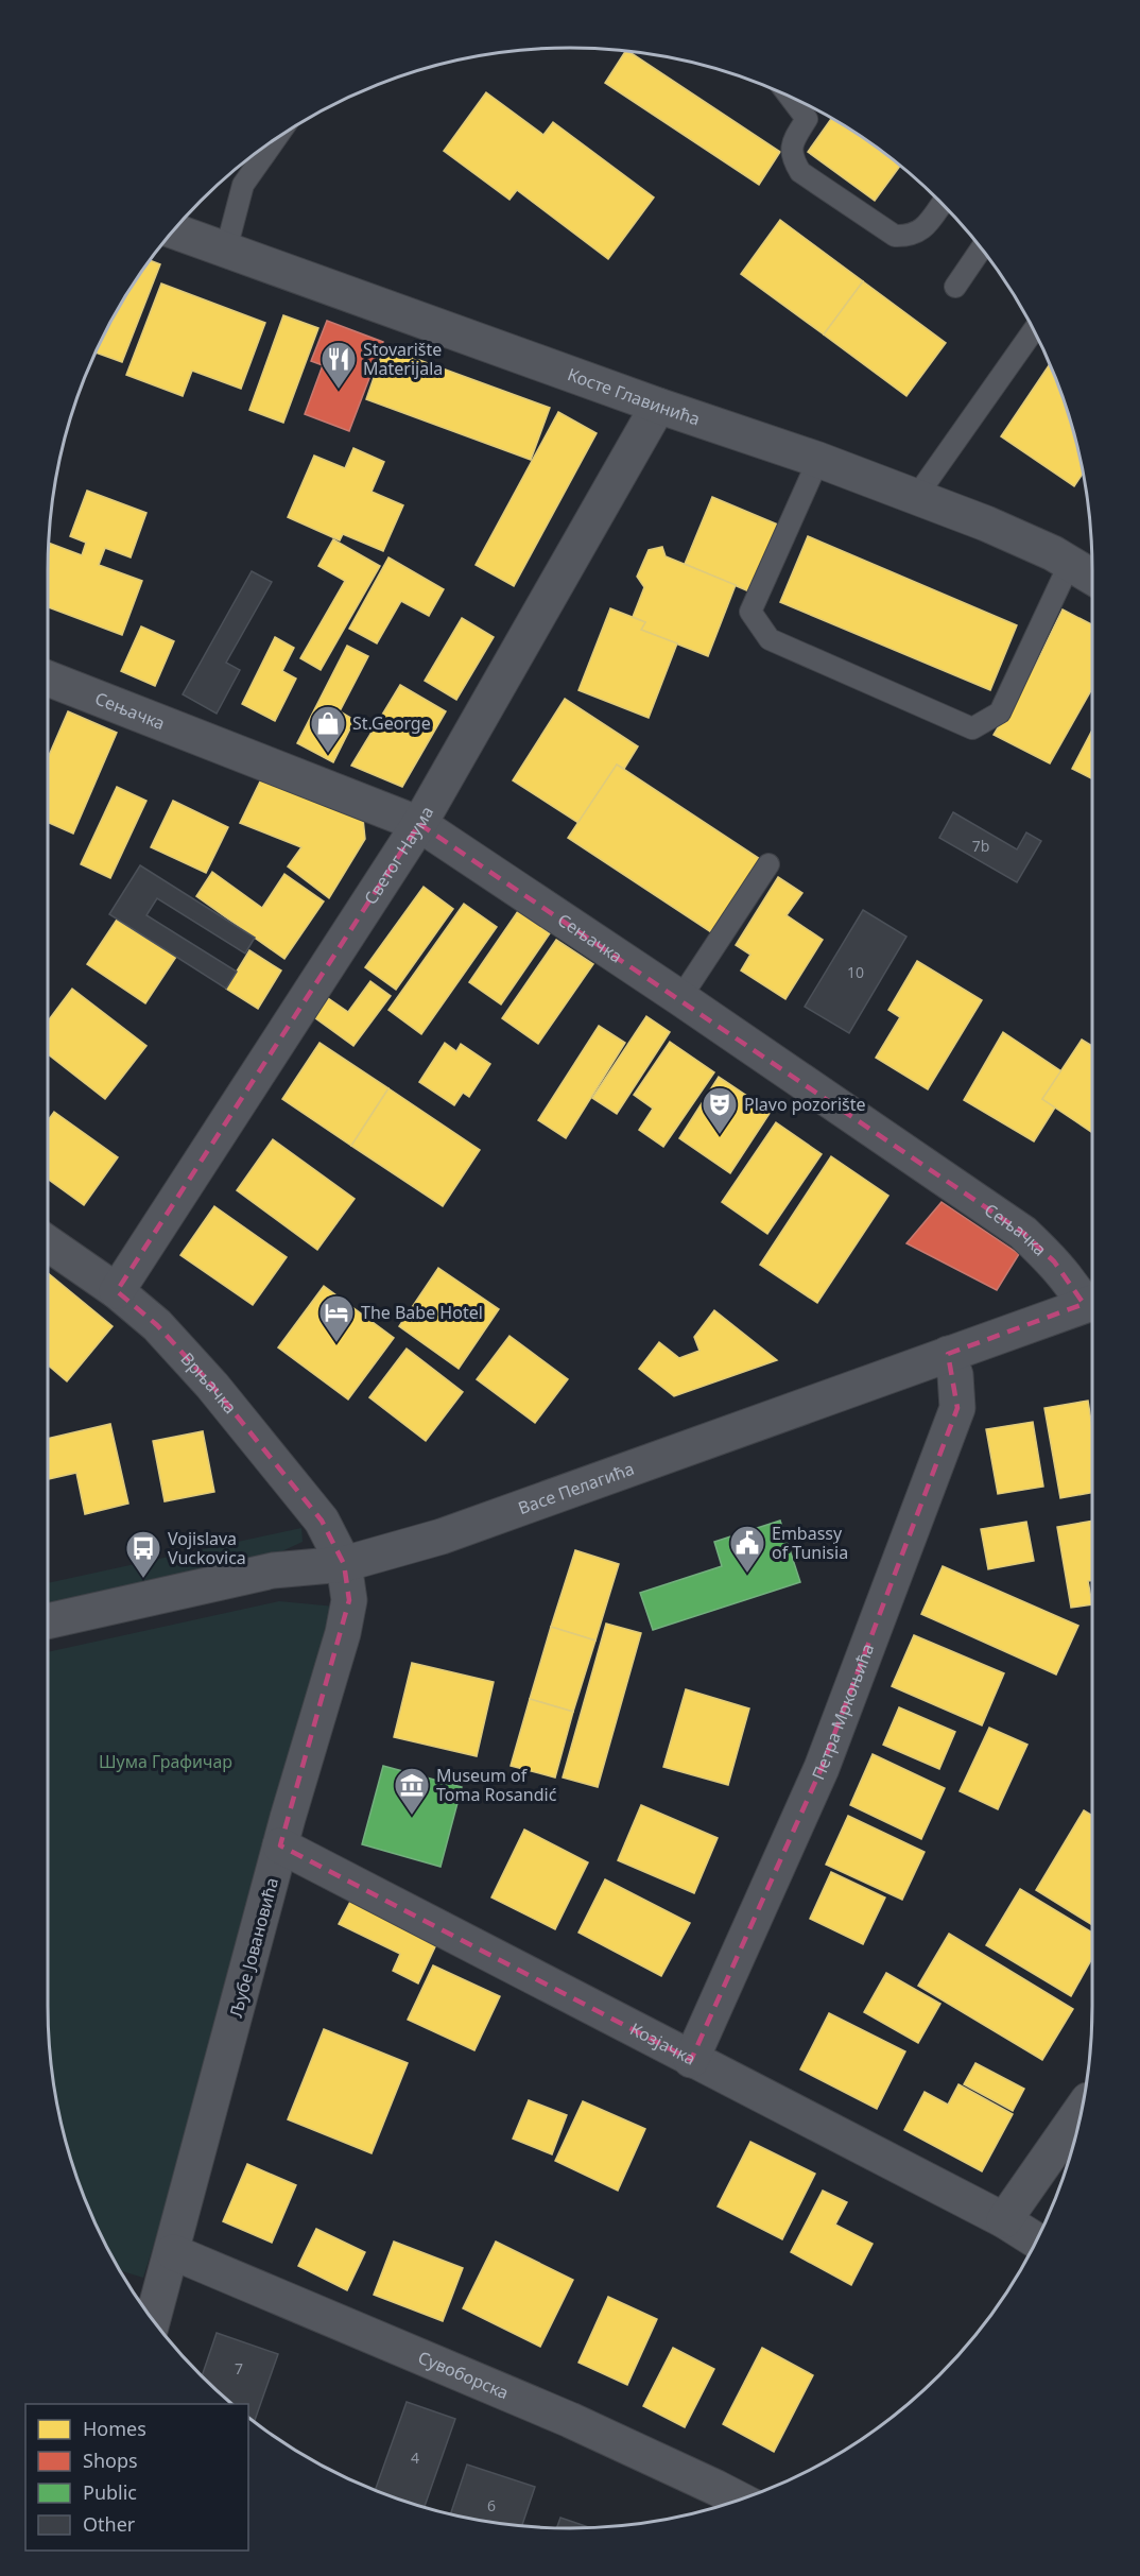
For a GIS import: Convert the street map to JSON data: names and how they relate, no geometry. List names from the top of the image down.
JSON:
{
  "streets": {
    "street": [
      "Косте Главинића",
      "Сењачка",
      "Светог Наума",
      "Врњачка",
      "Васе Пелагића",
      "Петра Мркоњића",
      "Љубе Јовановића",
      "Козјачка",
      "Сувоборска"
    ]
  },
  "crossings": [
    ["Косте Главинића", "Светог Наума"],
    ["Сењачка", "Светог Наума"],
    ["Сењачка", "Васе Пелагића"],
    ["Светог Наума", "Врњачка"],
    ["Врњачка", "Васе Пелагића"],
    ["Врњачка", "Љубе Јовановића"],
    ["Васе Пелагића", "Петра Мркоњића"],
    ["Васе Пелагића", "Љубе Јовановића"],
    ["Петра Мркоњића", "Козјачка"],
    ["Љубе Јовановића", "Козјачка"],
    ["Љубе Јовановића", "Сувоборска"]
  ],
  "parks": ["Шума Графичар"],
  "places": {
    "restaurant": ["Stovarište Materijala"],
    "shop": ["St.George"],
    "theatre": ["Plavo pozorište"],
    "hotel": ["The Babe Hotel"],
    "public building": ["Embassy of Tunisia"],
    "bus stop": ["Vojislava Vuckovica"],
    "museum": ["Museum of Toma Rosandić"]
  },
  "house_numbers": [
    "7b",
    "10",
    "7",
    "4",
    "6"
  ],
  "legend": [
    "Homes",
    "Shops",
    "Public",
    "Other"
  ]
}
